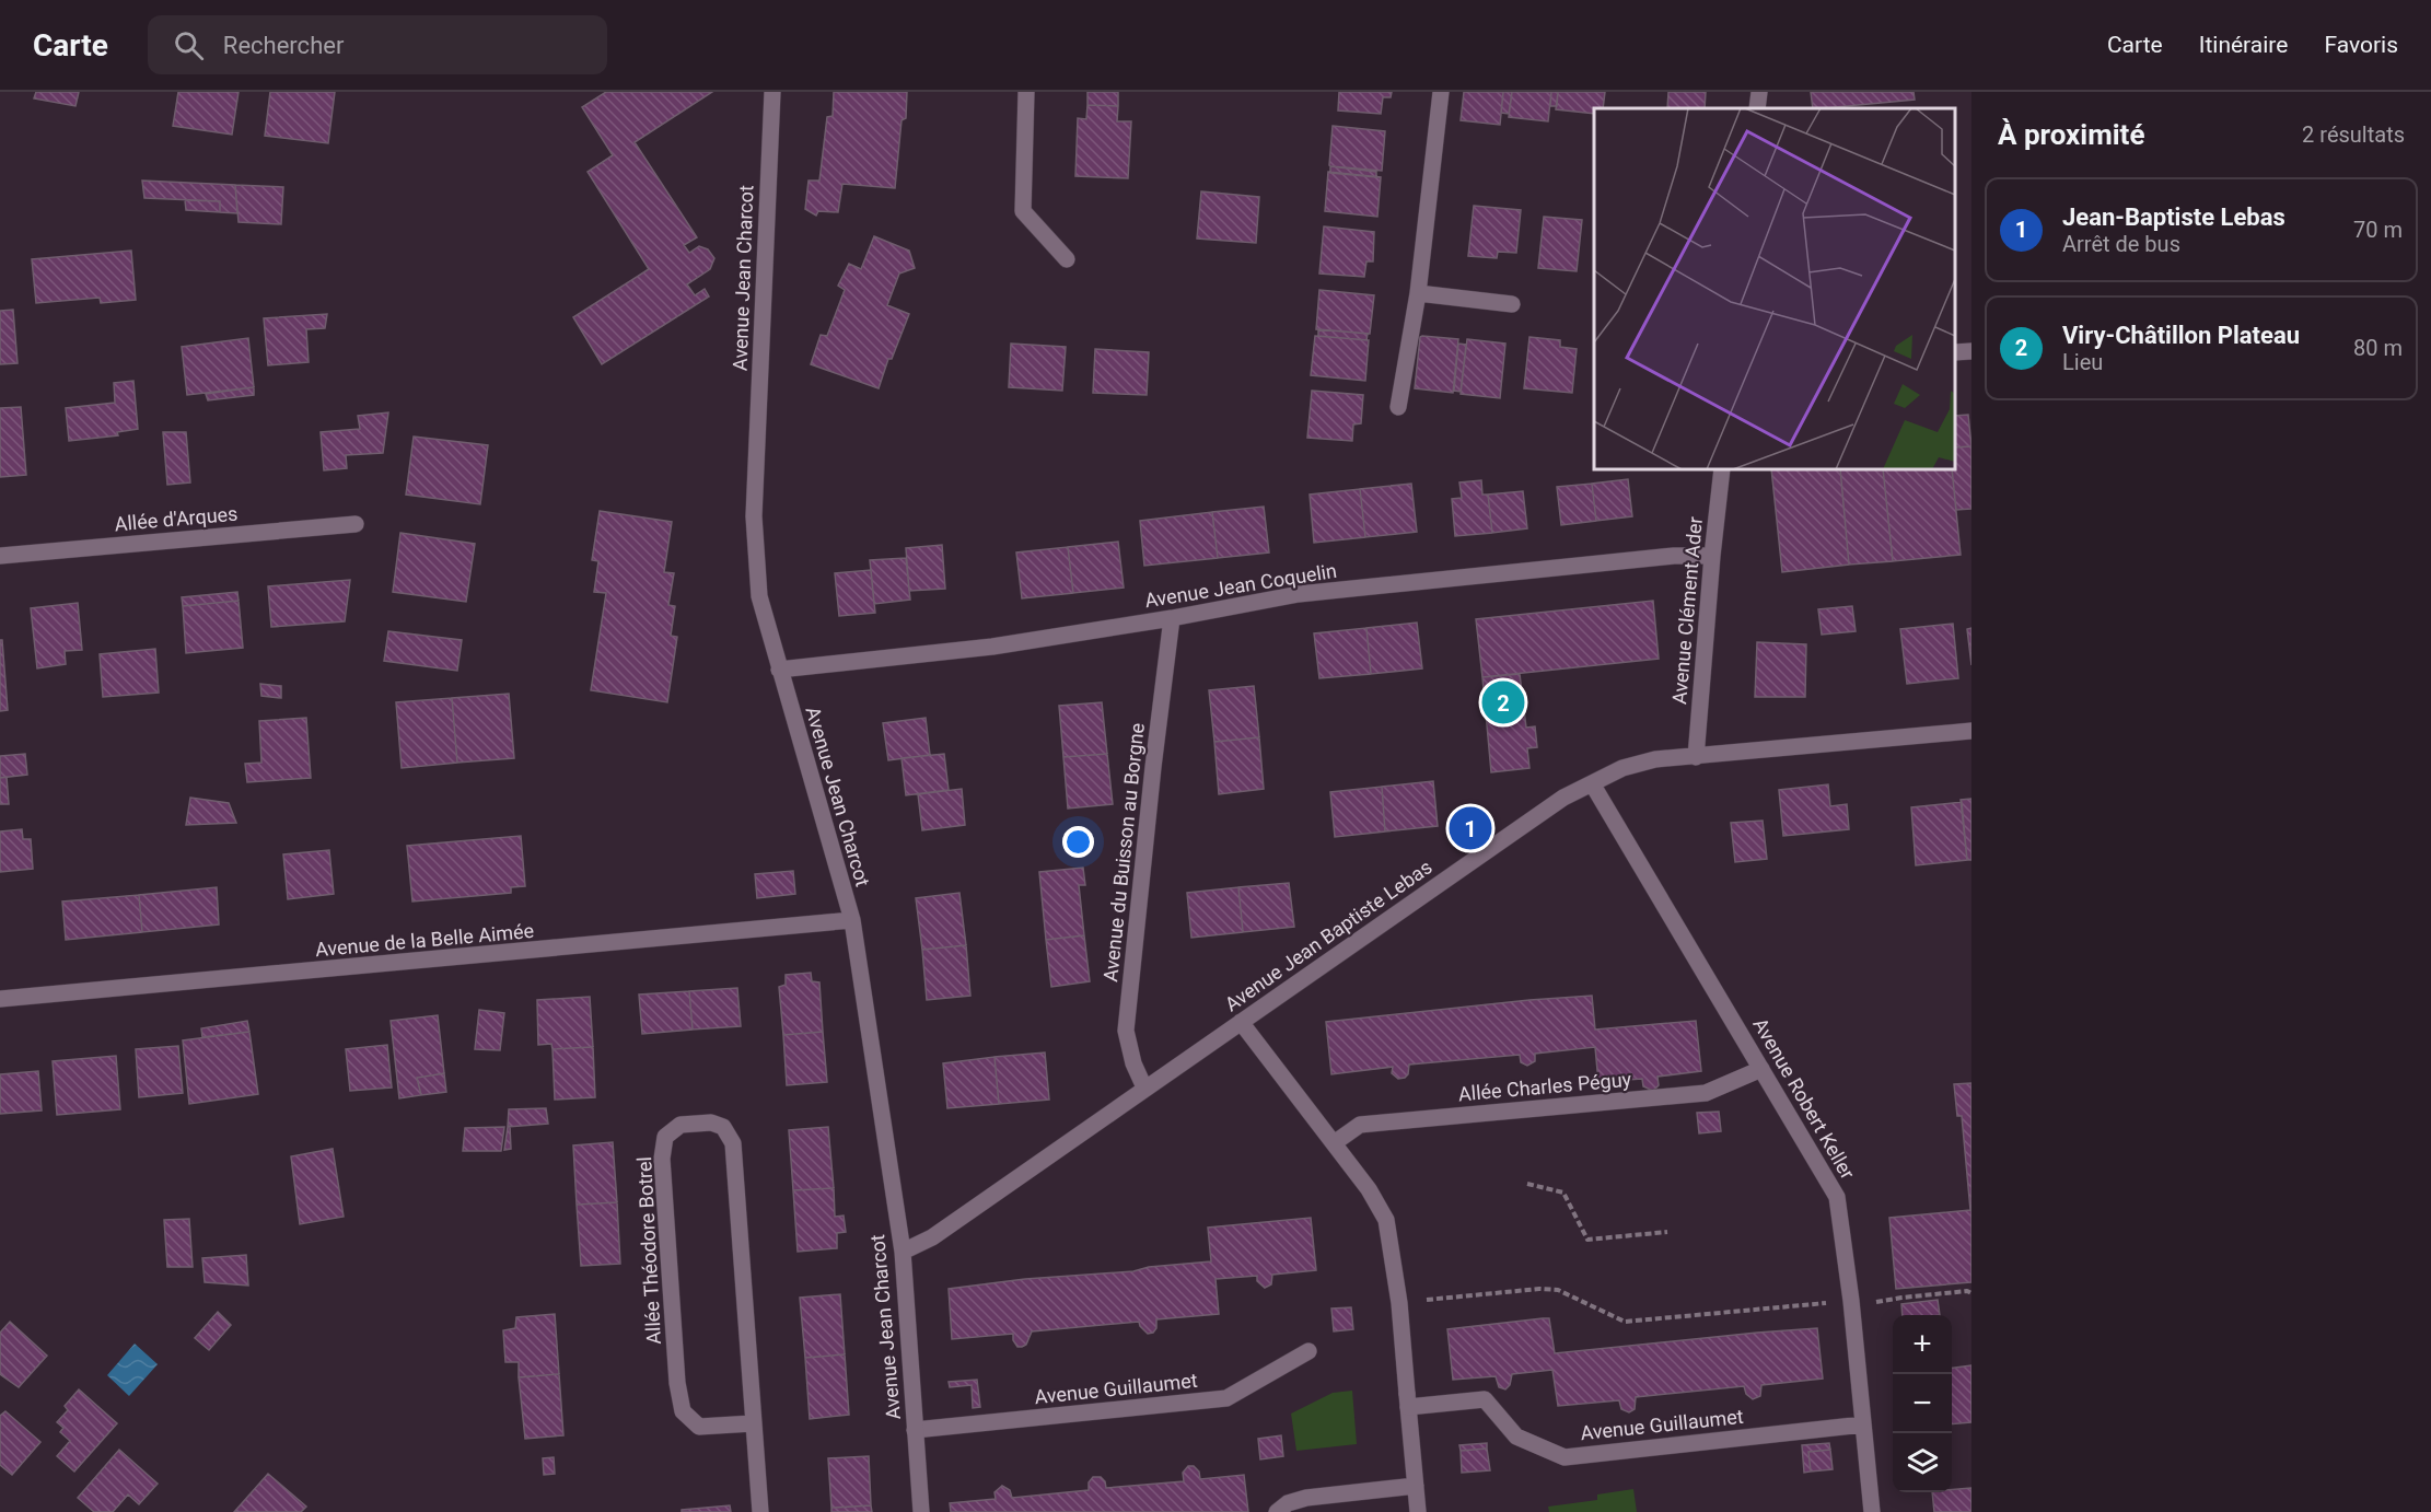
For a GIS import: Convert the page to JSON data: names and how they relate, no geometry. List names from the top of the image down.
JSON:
{
  "streets": {
    "street": [
      "Avenue Jean Charcot",
      "Allée d'Arques",
      "Avenue Jean Coquelin",
      "Avenue Clément Ader",
      "Avenue du Buisson au Borgne",
      "Avenue Jean Baptiste Lebas",
      "Avenue de la Belle Aimée",
      "Allée Charles Péguy",
      "Avenue Robert Keller",
      "Allée Théodore Botrel",
      "Avenue Guillaumet"
    ]
  },
  "crossings": [
    ["Avenue Jean Charcot", "Avenue Jean Coquelin"],
    ["Avenue Jean Charcot", "Avenue Jean Baptiste Lebas"],
    ["Avenue Jean Charcot", "Avenue de la Belle Aimée"],
    ["Avenue Jean Charcot", "Avenue Guillaumet"],
    ["Avenue Jean Coquelin", "Avenue Clément Ader"],
    ["Avenue Jean Coquelin", "Avenue du Buisson au Borgne"],
    ["Avenue Clément Ader", "Avenue Jean Baptiste Lebas"],
    ["Avenue du Buisson au Borgne", "Avenue Jean Baptiste Lebas"],
    ["Avenue Jean Baptiste Lebas", "Avenue Robert Keller"],
    ["Allée Charles Péguy", "Avenue Robert Keller"],
    ["Avenue Robert Keller", "Avenue Guillaumet"]
  ],
  "page": {
    "header": "Carte",
    "search": "Rechercher",
    "nav": ["Carte", "Itinéraire", "Favoris"],
    "heading": ["À proximité", "2 résultats"],
    "list": [
      {
        "mark": "1",
        "name": "Jean-Baptiste Lebas",
        "note": "Arrêt de bus",
        "value": "70 m"
      },
      {
        "mark": "2",
        "name": "Viry-Châtillon Plateau",
        "note": "Lieu",
        "value": "80 m"
      }
    ],
    "pins": ["2", "1"],
    "map_buttons": ["+", "−"]
  }
}
